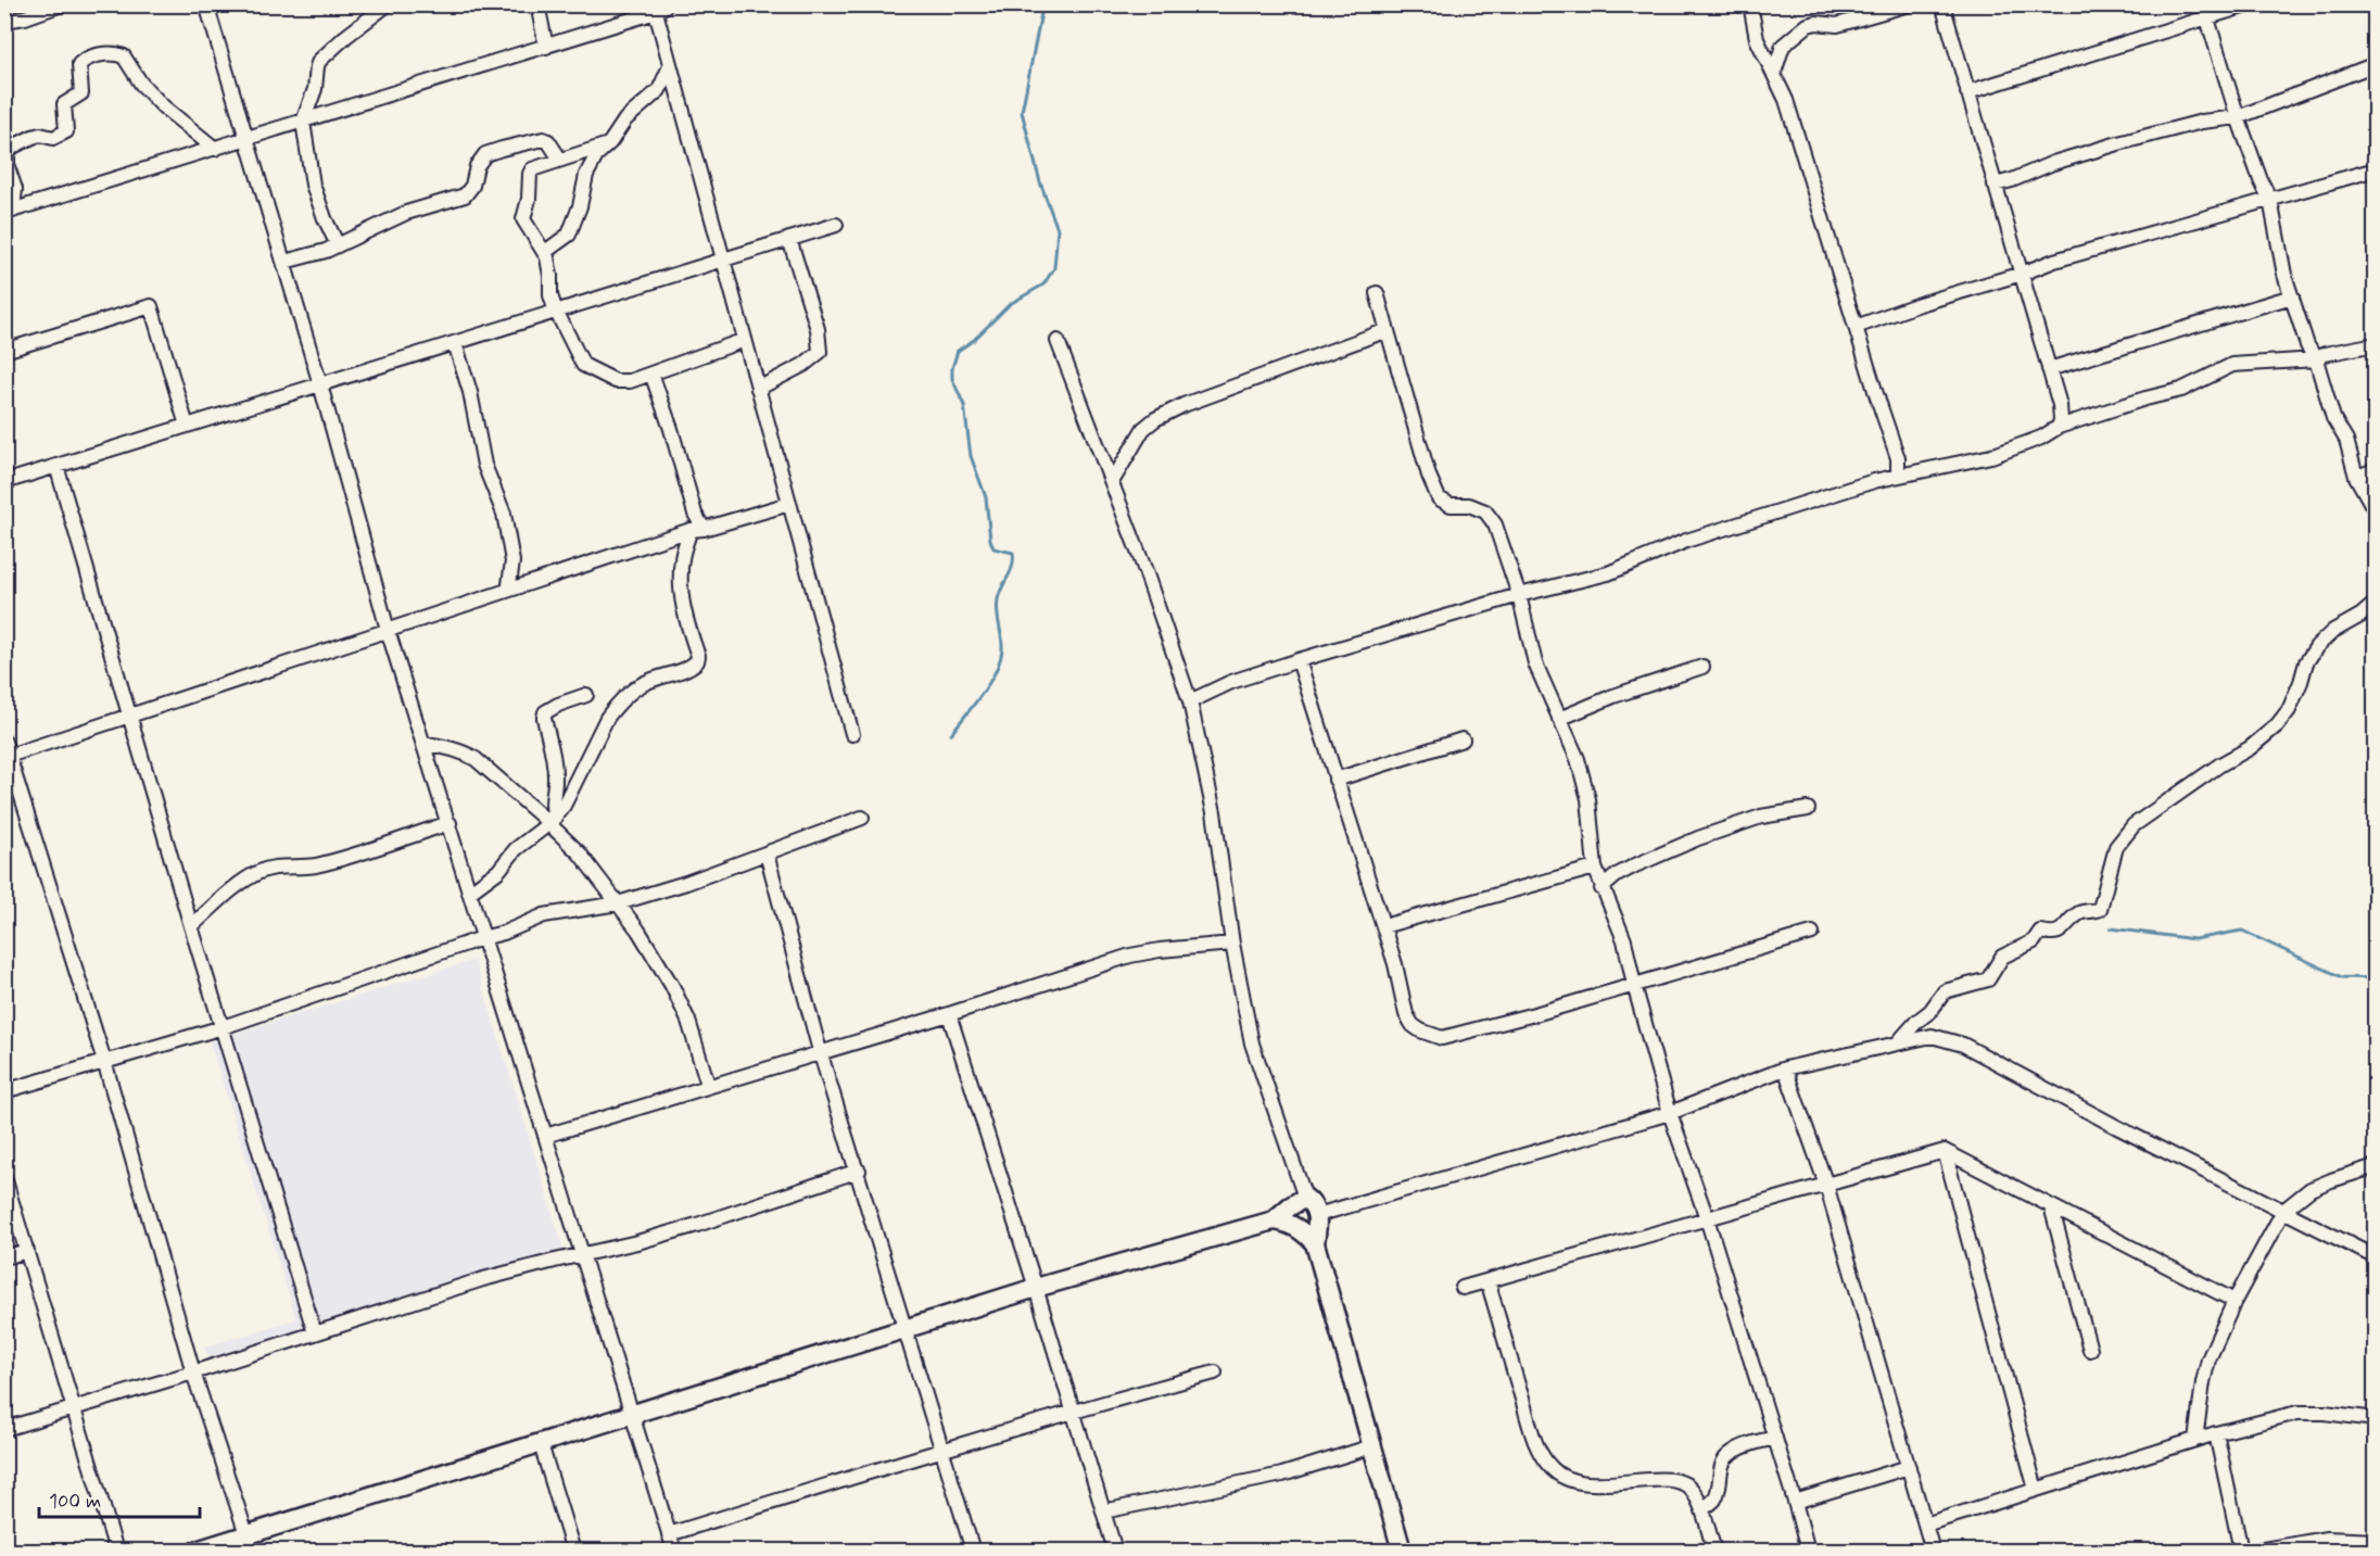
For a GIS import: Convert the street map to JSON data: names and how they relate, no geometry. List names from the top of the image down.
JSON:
{
  "scale_bar": "100 m"
}
